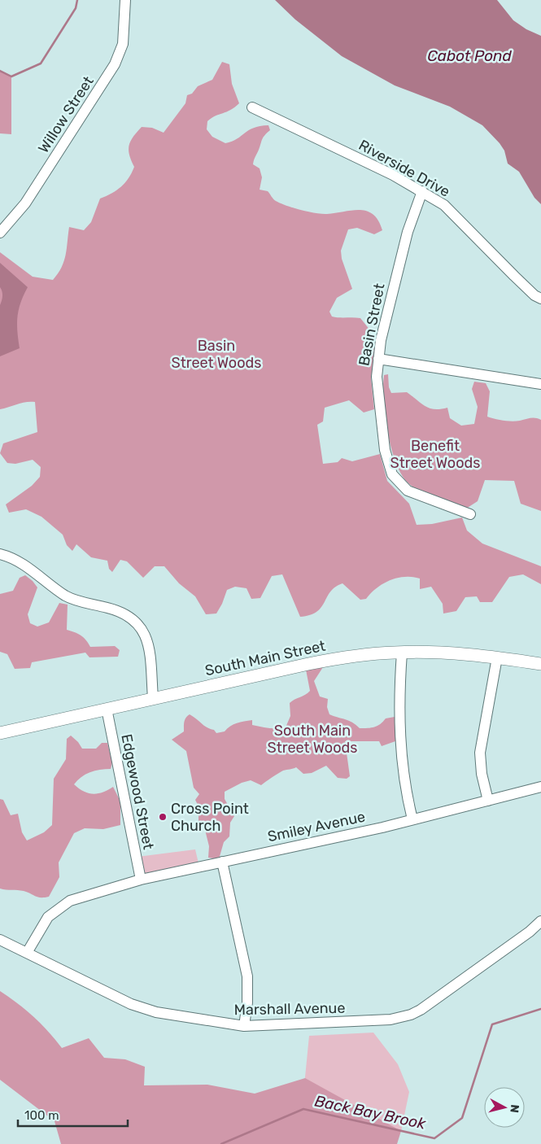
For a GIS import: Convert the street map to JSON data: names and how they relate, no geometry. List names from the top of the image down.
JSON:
{
  "streets": {
    "main road": ["South Main Street"],
    "street": [
      "Willow Street",
      "Riverside Drive",
      "Basin Street",
      "Edgewood Street",
      "Smiley Avenue",
      "Marshall Avenue"
    ]
  },
  "crossings": [
    ["Riverside Drive", "Basin Street"],
    ["South Main Street", "Edgewood Street"],
    ["Edgewood Street", "Smiley Avenue"],
    ["Smiley Avenue", "Marshall Avenue"]
  ],
  "water": ["Cabot Pond", "Back Bay Brook"],
  "parks": ["Basin Street Woods", "Benefit Street Woods", "South Main Street Woods"],
  "places": ["Cross Point Church"],
  "scale_bar": "100 m",
  "north": "right"
}
